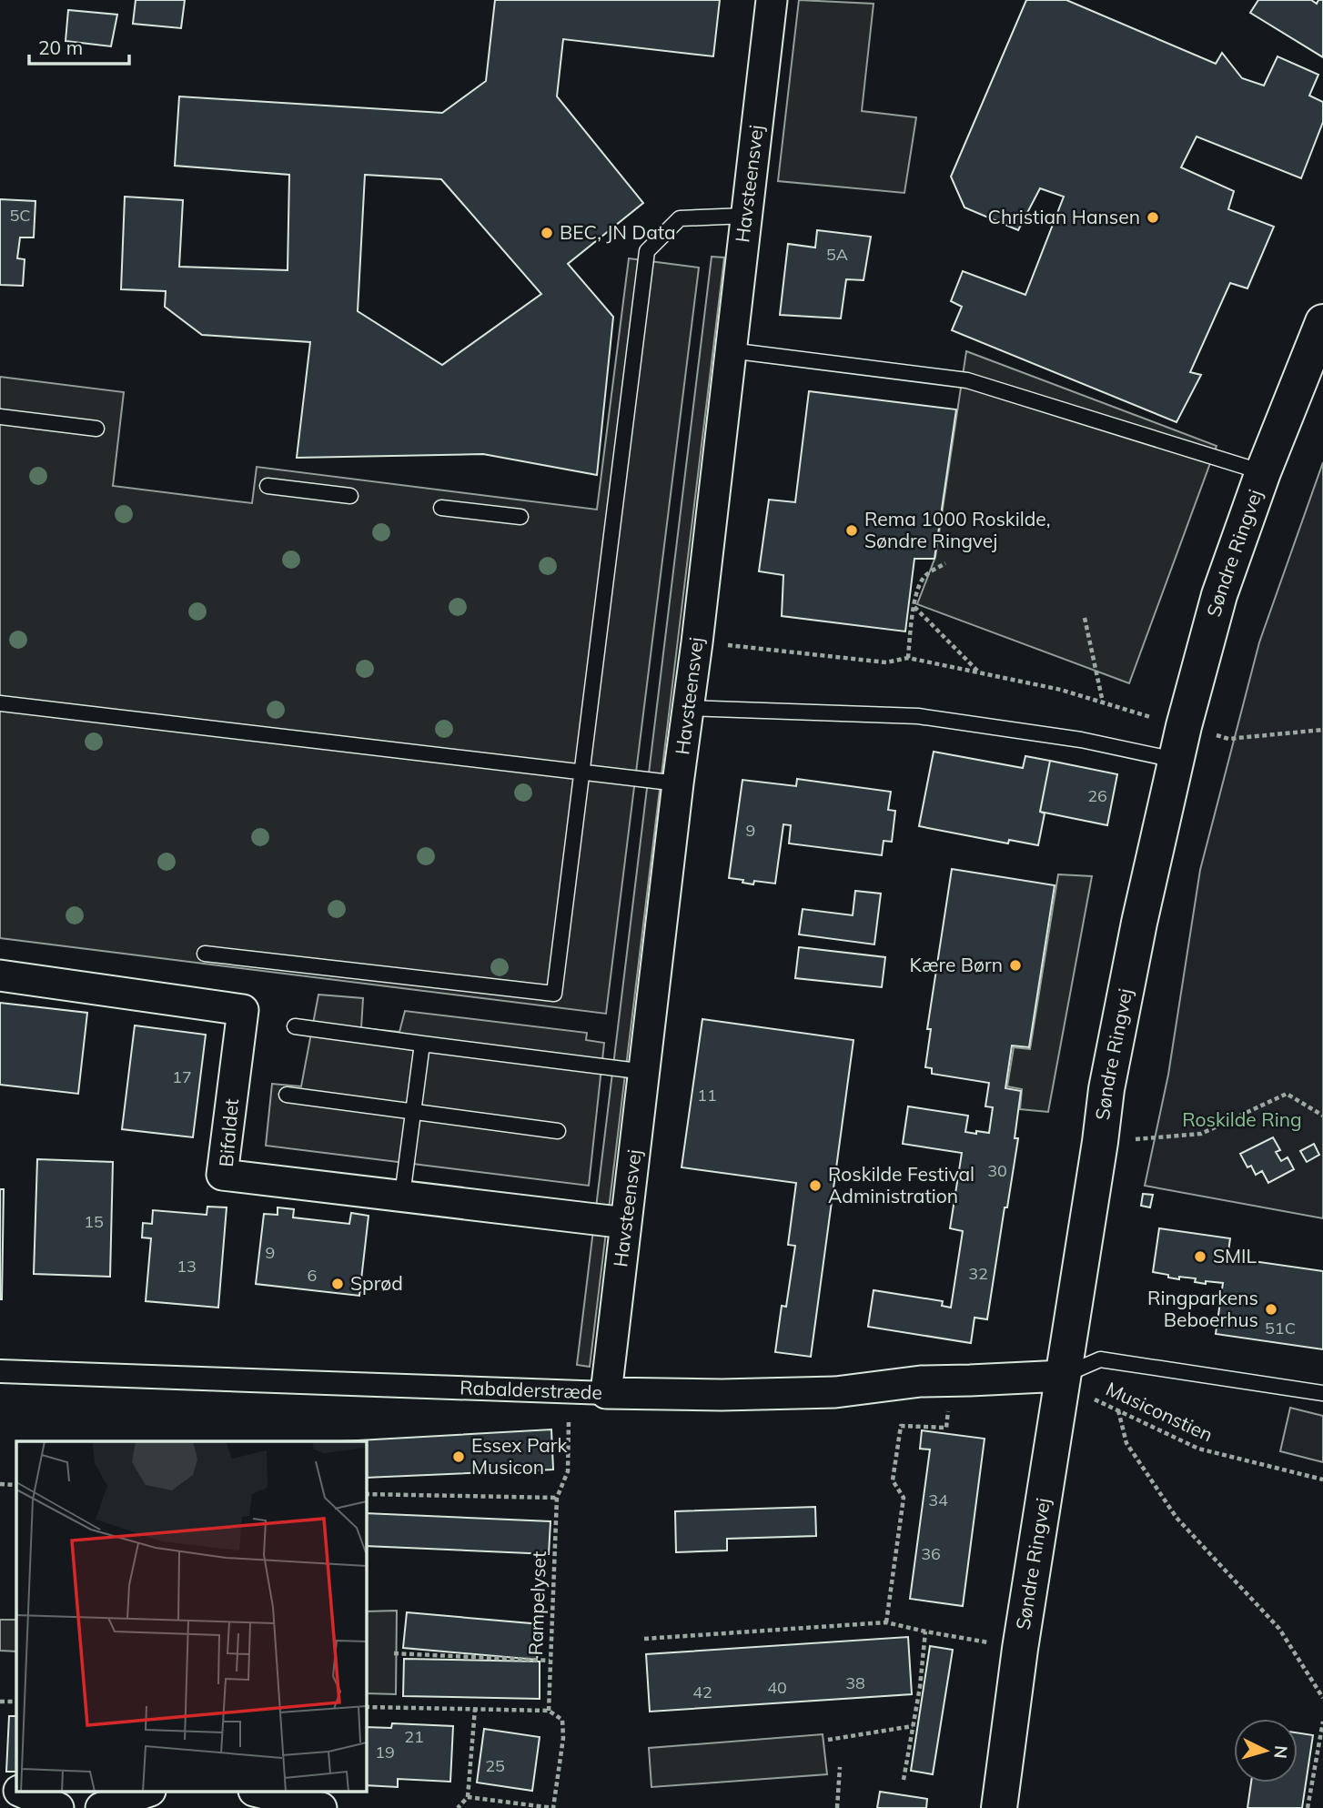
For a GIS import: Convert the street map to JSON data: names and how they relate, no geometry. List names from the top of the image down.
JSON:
{
  "streets": {
    "main road": ["Søndre Ringvej"],
    "street": ["Havsteensvej", "Bifaldet", "Rabalderstræde"],
    "path": ["Musiconstien", "Rampelyset"]
  },
  "crossings": [
    ["Havsteensvej", "Bifaldet"],
    ["Havsteensvej", "Rabalderstræde"],
    ["Søndre Ringvej", "Rabalderstræde"],
    ["Søndre Ringvej", "Musiconstien"],
    ["Rabalderstræde", "Musiconstien"],
    ["Rabalderstræde", "Rampelyset"]
  ],
  "parks": ["Roskilde Ring"],
  "places": [
    "Christian Hansen",
    "BEC, JN Data",
    "Rema 1000 Roskilde, Søndre Ringvej",
    "Kære Børn",
    "Roskilde Festival Administration",
    "SMIL",
    "Sprød",
    "Ringparkens Beboerhus",
    "Essex Park Musicon"
  ],
  "house_numbers": [
    "5C",
    "5A",
    "26",
    "9",
    "17",
    "11",
    "30",
    "15",
    "9",
    "13",
    "32",
    "6",
    "51C",
    "34",
    "36",
    "38",
    "40",
    "42",
    "21",
    "19",
    "25"
  ],
  "scale_bar": "20 m",
  "north": "right"
}
